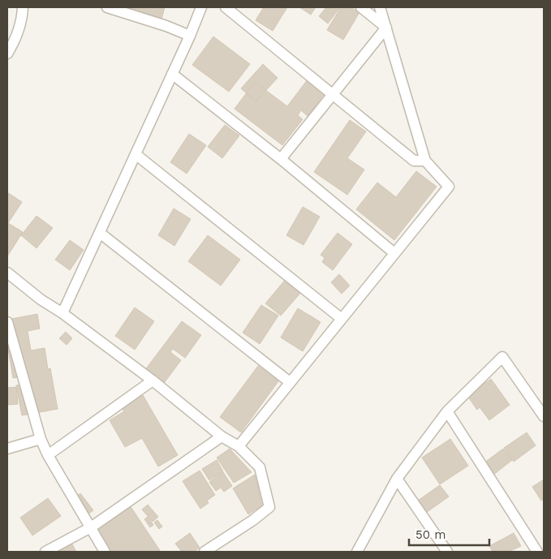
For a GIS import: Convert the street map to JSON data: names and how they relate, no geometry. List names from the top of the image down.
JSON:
{
  "scale_bar": "50 m"
}
